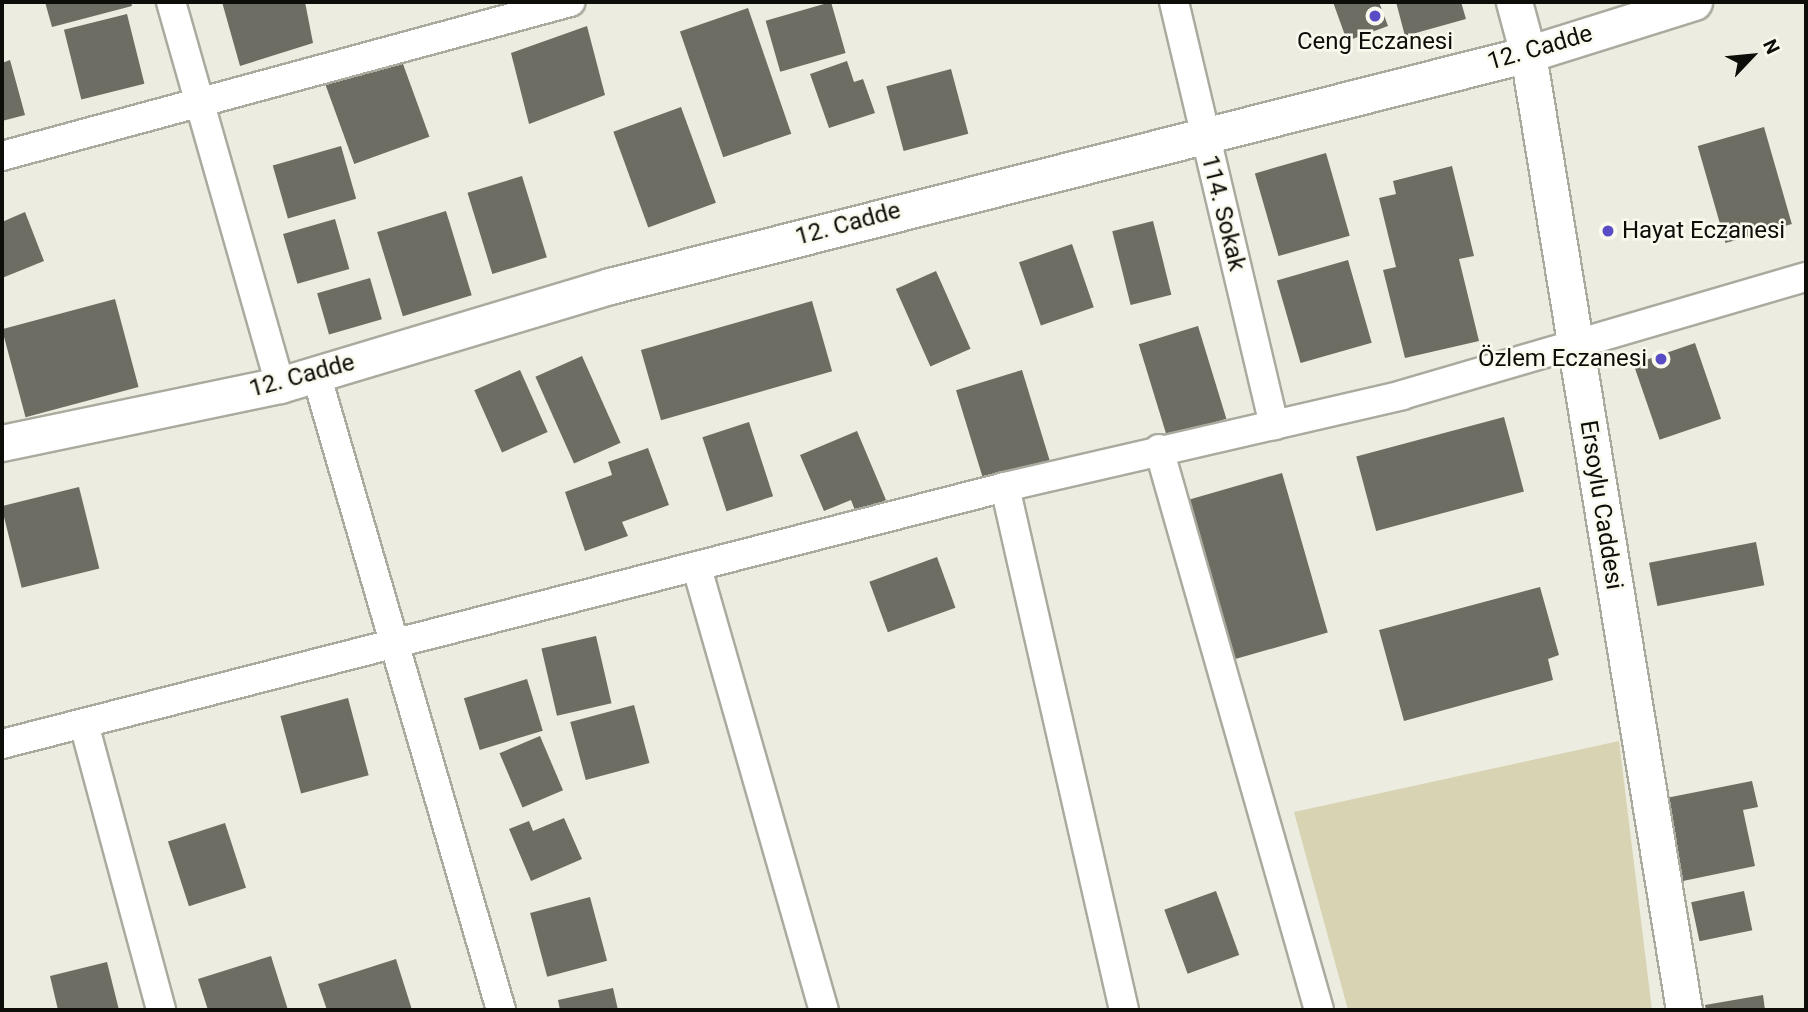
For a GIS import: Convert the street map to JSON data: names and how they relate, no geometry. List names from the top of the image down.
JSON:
{
  "streets": {
    "street": ["12. Cadde", "114. Sokak", "Ersoylu Caddesi"]
  },
  "crossings": [
    ["12. Cadde", "114. Sokak"],
    ["12. Cadde", "Ersoylu Caddesi"]
  ],
  "places": ["Ceng Eczanesi", "Hayat Eczanesi", "Özlem Eczanesi"],
  "north": "top right"
}
